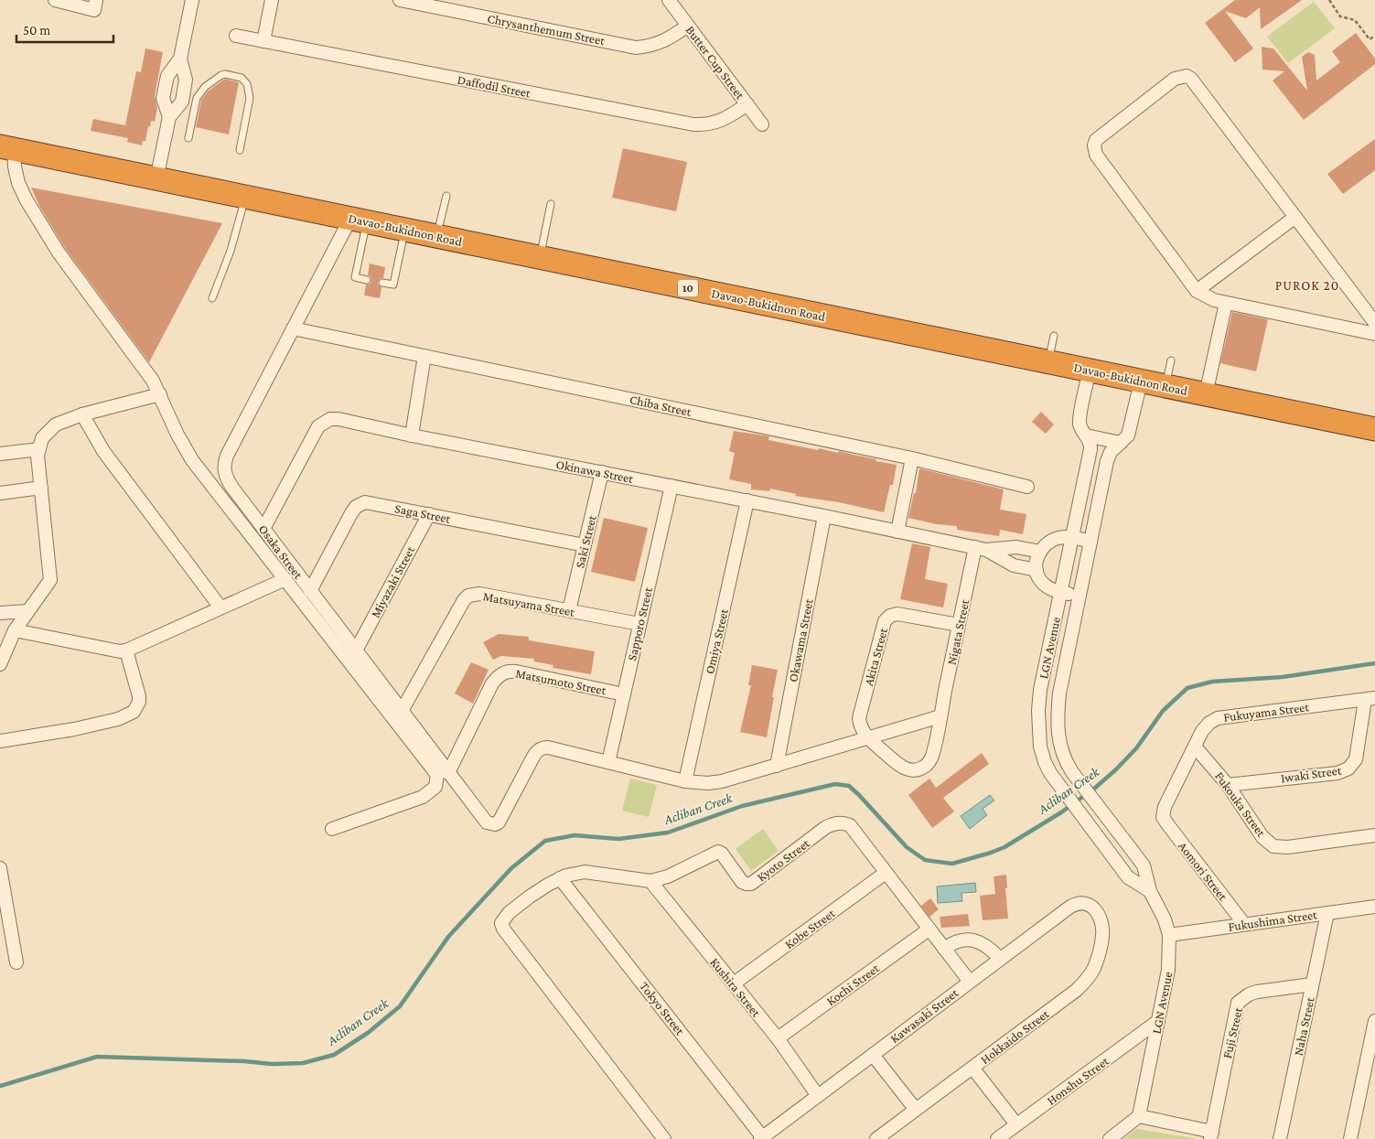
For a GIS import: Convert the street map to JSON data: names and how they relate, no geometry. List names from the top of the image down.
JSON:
{
  "streets": {
    "highway": ["Davao-Bukidnon Road", "10"],
    "street": [
      "Chrysanthemum Street",
      "Butter Cup Street",
      "Daffodil Street",
      "Chiba Street",
      "Okinawa Street",
      "Saga Street",
      "Saki Street",
      "Osaka Street",
      "Miyazaki Street",
      "Matsuyama Street",
      "Sapporo Street",
      "Nigata Street",
      "Okawama Street",
      "Omiya Street",
      "LGN Avenue",
      "Akita Street",
      "Matsumoto Street",
      "Fukuyama Street",
      "Iwaki Street",
      "Fukouka Street",
      "Kyoto Street",
      "Aomori Street",
      "Fukushima Street",
      "Kobe Street",
      "Kochi Street",
      "Kushira Street",
      "Tokyo Street",
      "Kawasaki Street",
      "Naha Street",
      "Fuji Street",
      "Hokkaido Street",
      "Honshu Street"
    ]
  },
  "crossings": [
    ["Chrysanthemum Street", "Butter Cup Street"],
    ["Butter Cup Street", "Daffodil Street"],
    ["Davao-Bukidnon Road", "Osaka Street"],
    ["Davao-Bukidnon Road", "LGN Avenue"],
    ["Chiba Street", "Osaka Street"],
    ["Okinawa Street", "Saki Street"],
    ["Okinawa Street", "Osaka Street"],
    ["Okinawa Street", "Sapporo Street"],
    ["Okinawa Street", "Nigata Street"],
    ["Okinawa Street", "Okawama Street"],
    ["Okinawa Street", "Omiya Street"],
    ["Saga Street", "Saki Street"],
    ["Saga Street", "Osaka Street"],
    ["Saga Street", "Miyazaki Street"],
    ["Saki Street", "Matsuyama Street"],
    ["Osaka Street", "Miyazaki Street"],
    ["Osaka Street", "Matsuyama Street"],
    ["Osaka Street", "Sapporo Street"],
    ["Osaka Street", "Matsumoto Street"],
    ["Matsuyama Street", "Sapporo Street"],
    ["Sapporo Street", "Matsumoto Street"],
    ["Nigata Street", "Akita Street"],
    ["LGN Avenue", "Fukushima Street"],
    ["LGN Avenue", "Honshu Street"],
    ["Fukuyama Street", "Iwaki Street"],
    ["Fukuyama Street", "Fukouka Street"],
    ["Fukuyama Street", "Aomori Street"],
    ["Iwaki Street", "Fukouka Street"],
    ["Kyoto Street", "Kobe Street"],
    ["Kyoto Street", "Kochi Street"],
    ["Kyoto Street", "Kushira Street"],
    ["Kyoto Street", "Tokyo Street"],
    ["Kyoto Street", "Kawasaki Street"],
    ["Aomori Street", "Fukushima Street"],
    ["Fukushima Street", "Naha Street"],
    ["Kobe Street", "Kushira Street"],
    ["Kochi Street", "Kushira Street"],
    ["Kushira Street", "Kawasaki Street"],
    ["Tokyo Street", "Kawasaki Street"],
    ["Kawasaki Street", "Hokkaido Street"],
    ["Naha Street", "Fuji Street"]
  ],
  "districts": ["PUROK 20"],
  "water": ["Acliban Creek"],
  "scale_bar": "50 m"
}
